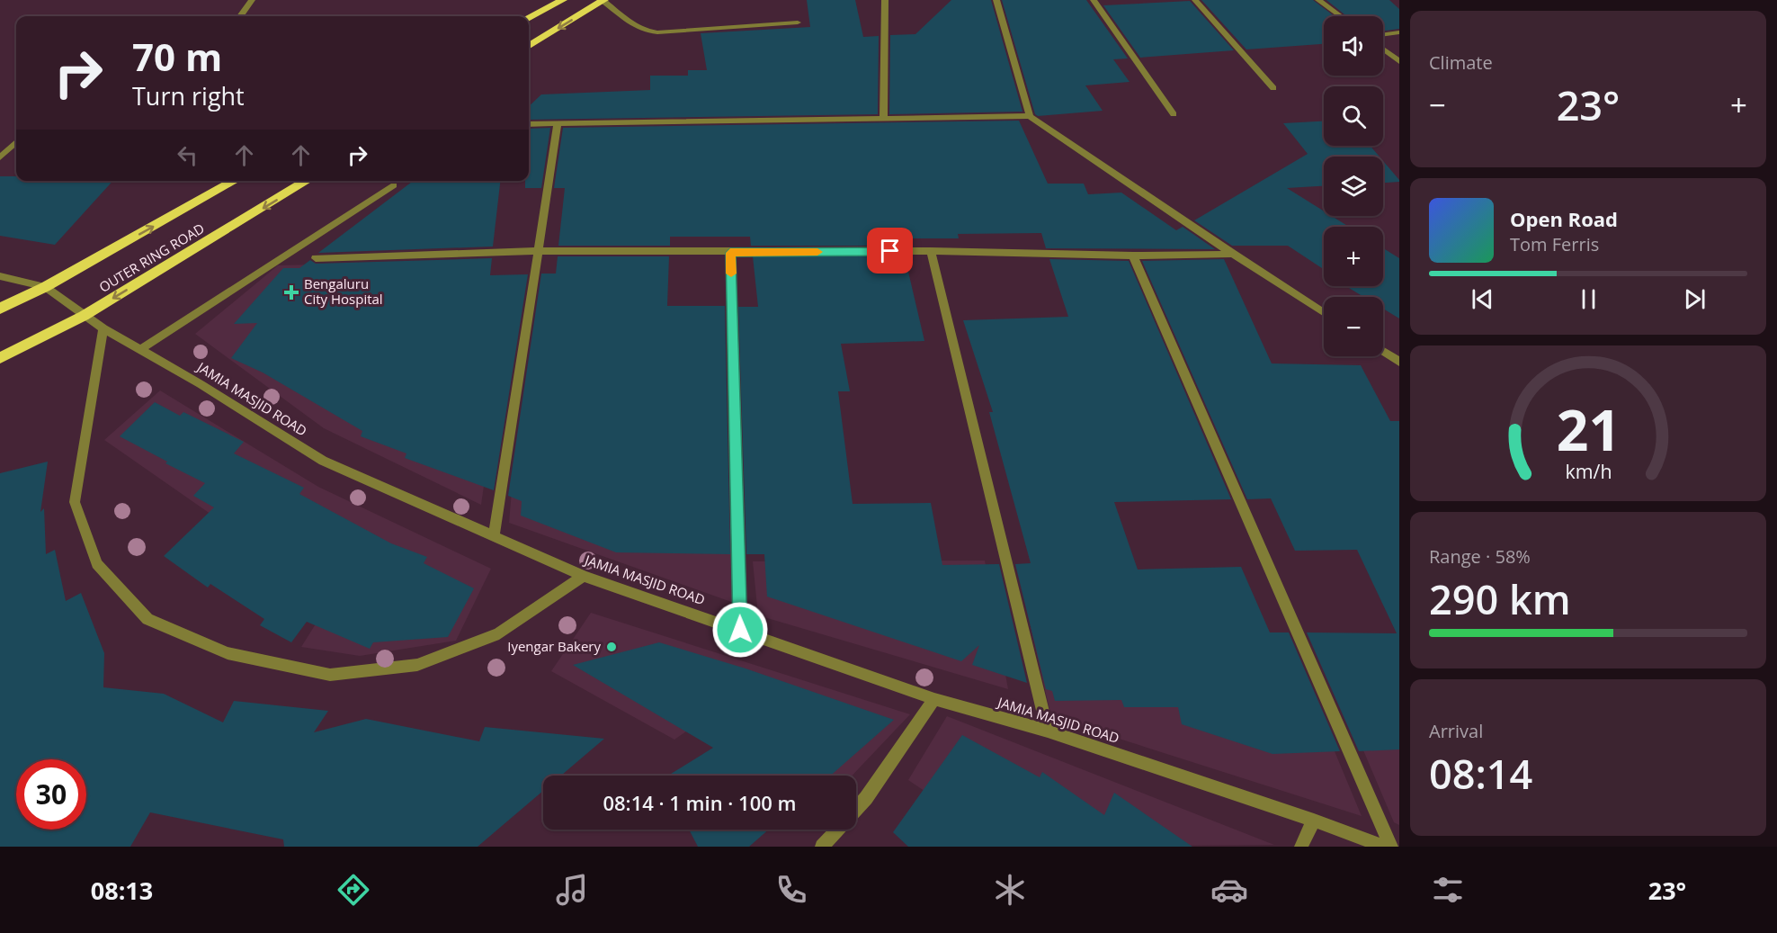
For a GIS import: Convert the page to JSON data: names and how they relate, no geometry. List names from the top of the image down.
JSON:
{
  "streets": {
    "highway": ["OUTER RING ROAD"],
    "street": ["JAMIA MASJID ROAD"]
  },
  "crossings": [
    ["OUTER RING ROAD", "JAMIA MASJID ROAD"]
  ],
  "places": {
    "health": ["Bengaluru City Hospital"],
    "other": ["Iyengar Bakery"]
  },
  "page": {
    "tile": [
      "Climate",
      ["Range · 58%", "290 km"],
      ["Arrival", "08:14"]
    ],
    "map_buttons": ["+", "−"],
    "turn": ["70 m", "Turn right"],
    "heat": ["−", "23°", "+"],
    "song": ["Open Road", "Tom Ferris"],
    "limit": "30",
    "trip": "08:14 · 1 min · 100 m",
    "tabs": ["08:13", "23°"],
    "gauge": ["21", "km/h"]
  }
}
